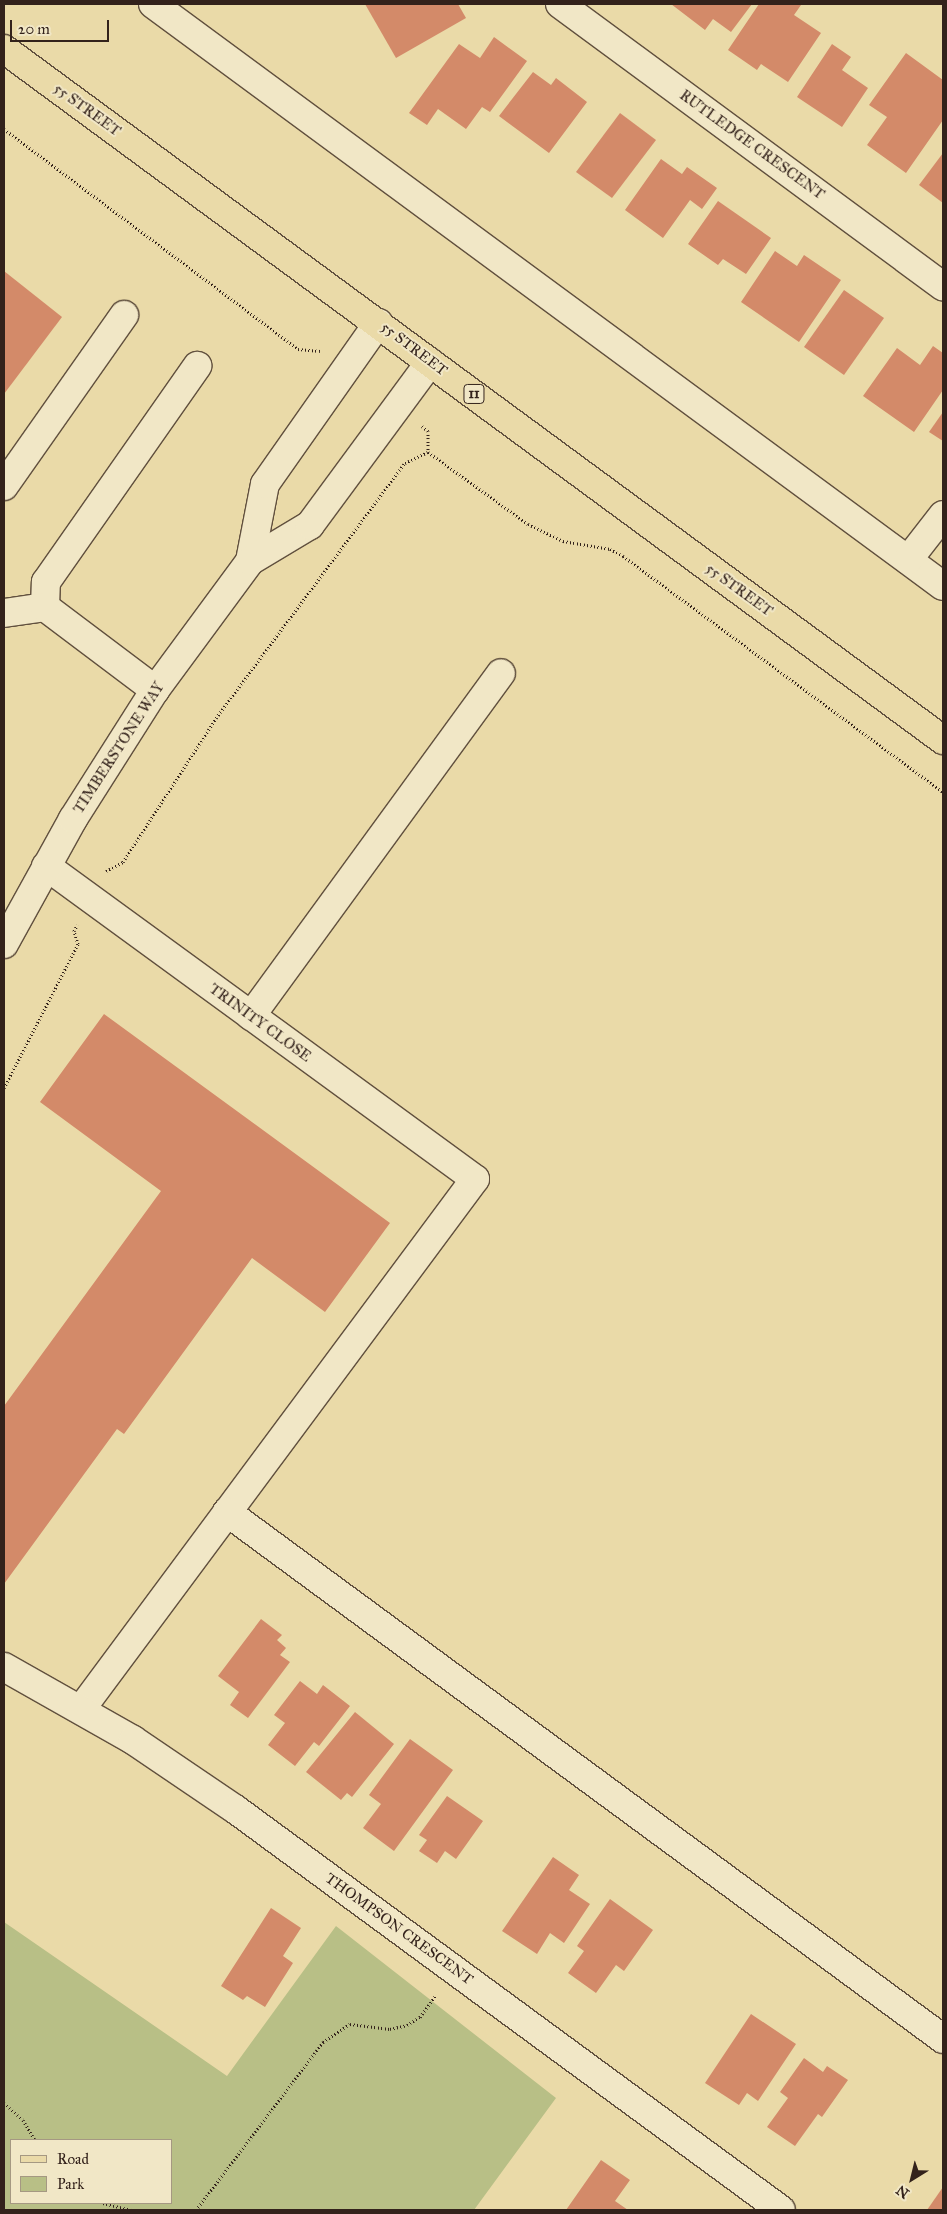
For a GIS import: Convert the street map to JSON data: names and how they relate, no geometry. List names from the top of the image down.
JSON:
{
  "streets": {
    "main road": ["55 STREET", "11"],
    "street": [
      "RUTLEDGE CRESCENT",
      "TIMBERSTONE WAY",
      "TRINITY CLOSE",
      "THOMPSON CRESCENT"
    ]
  },
  "crossings": [
    ["55 STREET", "TIMBERSTONE WAY"],
    ["TIMBERSTONE WAY", "TRINITY CLOSE"]
  ],
  "legend": ["Road", "Park"],
  "scale_bar": "20 m",
  "north": "bottom left"
}
